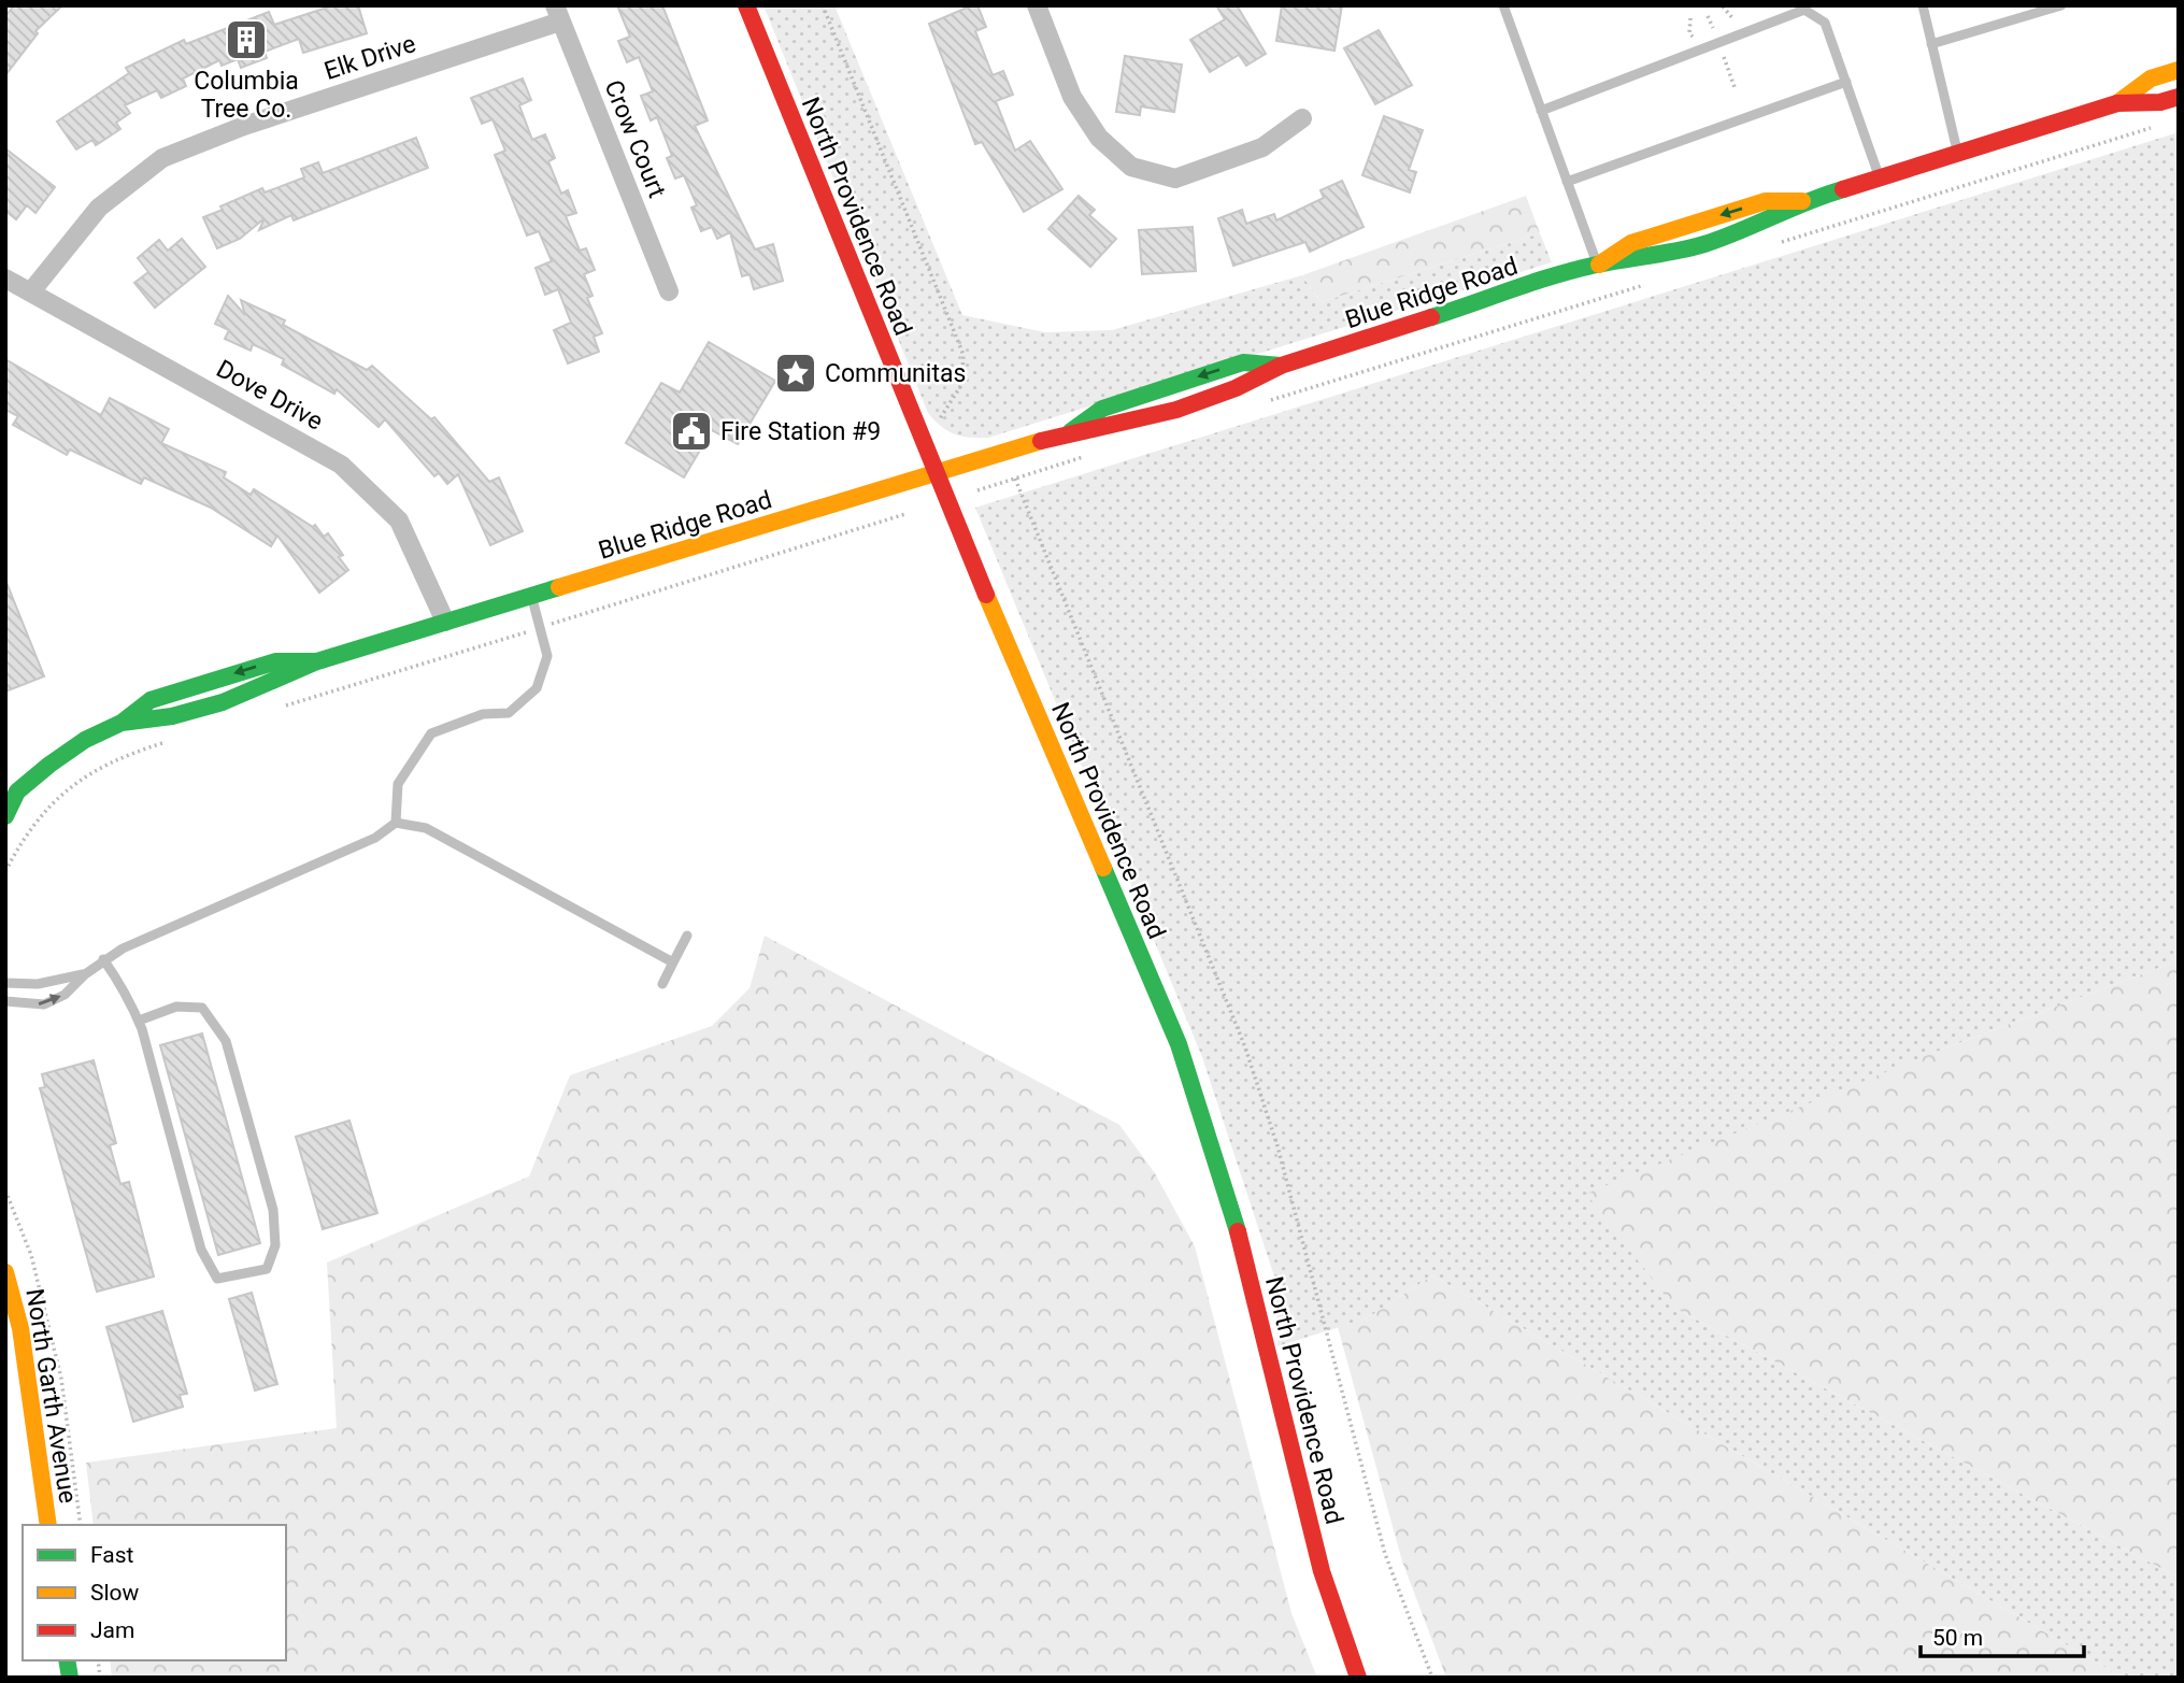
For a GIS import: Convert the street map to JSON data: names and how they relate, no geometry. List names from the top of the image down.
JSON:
{
  "streets": {
    "street": [
      "Elk Drive",
      "Crow Court",
      "North Providence Road",
      "Blue Ridge Road",
      "Dove Drive",
      "North Garth Avenue"
    ]
  },
  "crossings": [
    ["Elk Drive", "Crow Court"],
    ["Elk Drive", "Dove Drive"],
    ["North Providence Road", "Blue Ridge Road"],
    ["Blue Ridge Road", "Dove Drive"]
  ],
  "places": {
    "building": ["Columbia Tree Co."],
    "place": ["Communitas"],
    "public building": ["Fire Station #9"]
  },
  "legend": ["Fast", "Slow", "Jam"],
  "scale_bar": "50 m"
}
